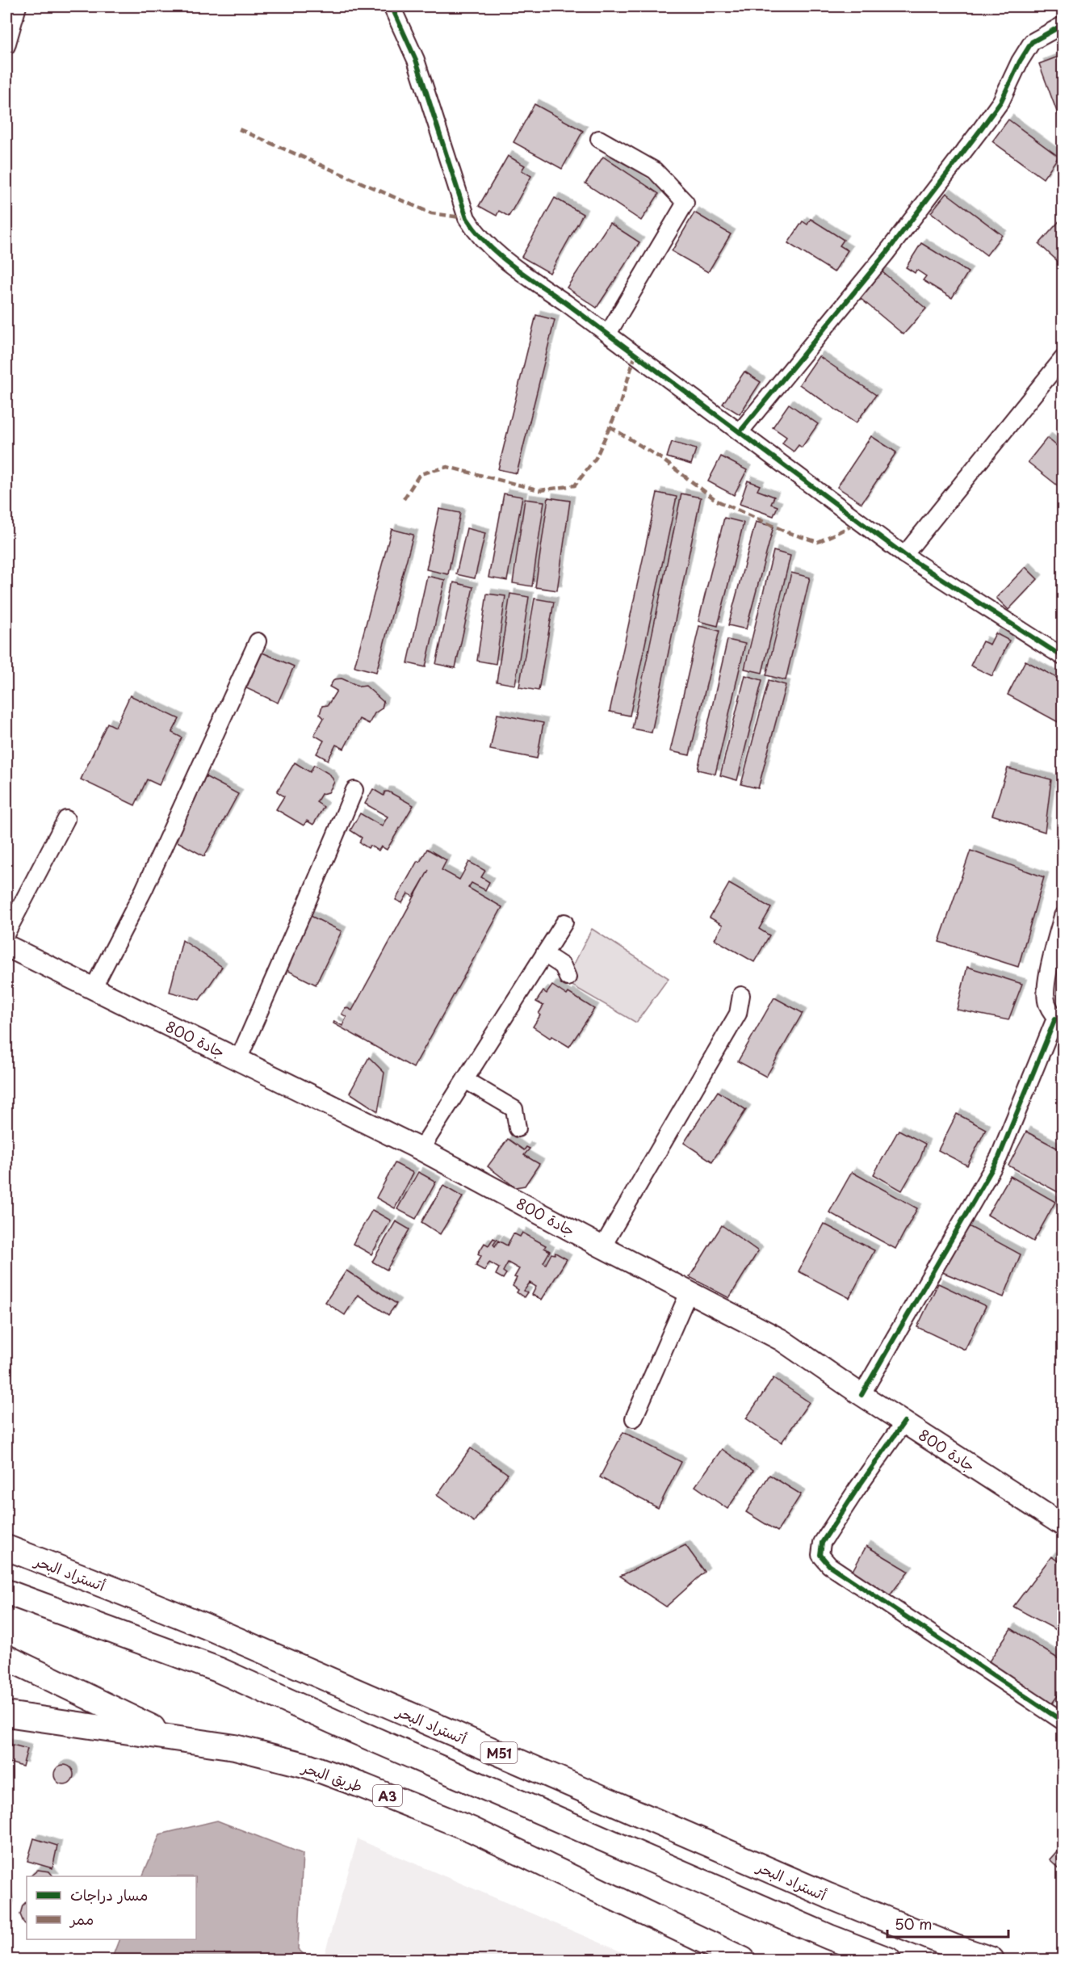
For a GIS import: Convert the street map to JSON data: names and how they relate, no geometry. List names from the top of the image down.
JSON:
{
  "streets": {
    "highway": [
      "أتستراد البحر",
      "M51",
      "طريق البحر",
      "A3"
    ],
    "main road": ["جادة 800"]
  },
  "legend": ["مسار دراجات", "ممر"],
  "scale_bar": "50 m"
}
